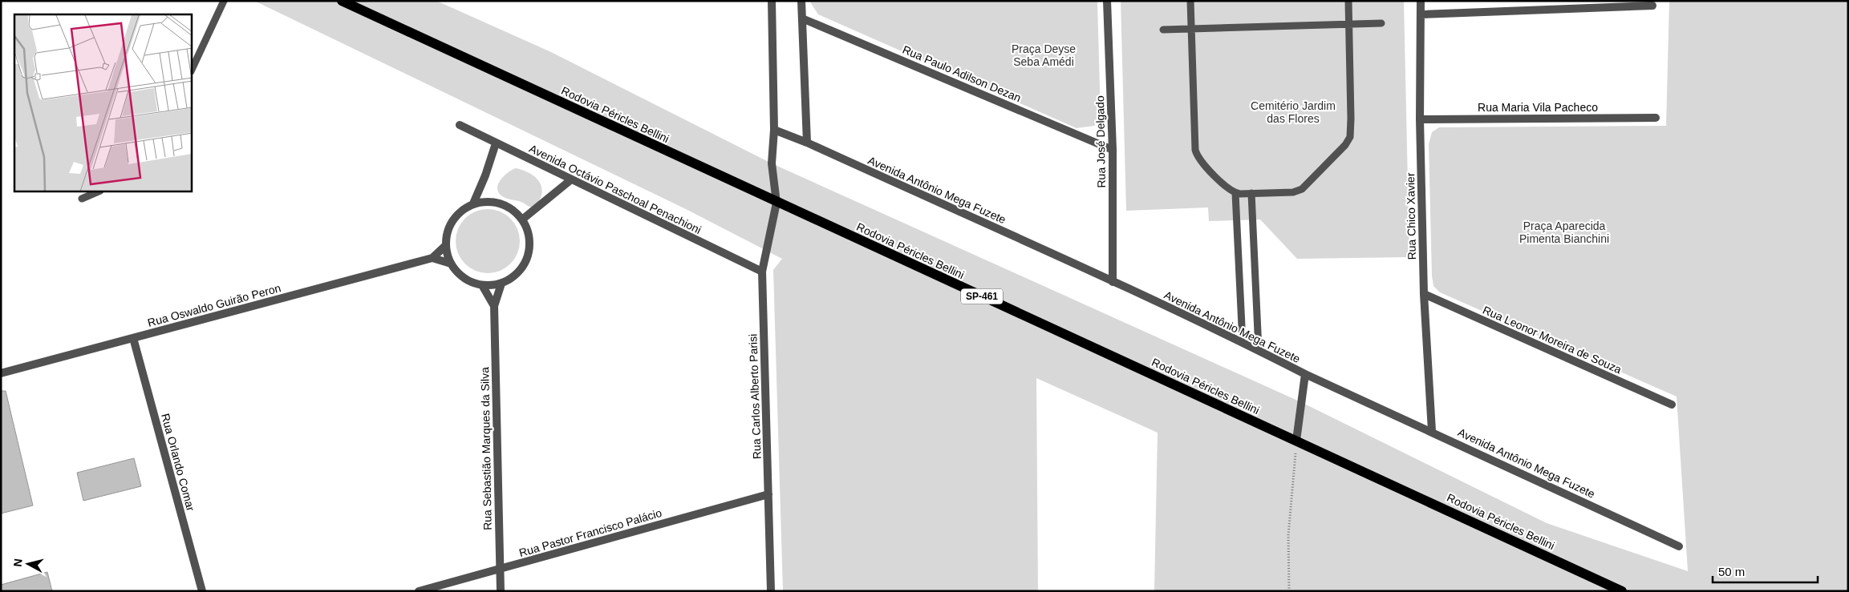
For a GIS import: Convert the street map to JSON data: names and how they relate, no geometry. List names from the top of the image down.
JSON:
{
  "streets": {
    "main road": ["Rodovia Péricles Bellini", "SP-461"],
    "street": [
      "Rua Paulo Adilson Dezan",
      "Rua Maria Vila Pacheco",
      "Rua José Delgado",
      "Avenida Octávio Paschoal Penachioni",
      "Avenida Antônio Mega Fuzete",
      "Rua Chico Xavier",
      "Rua Oswaldo Guirão Peron",
      "Rua Leonor Moreira de Souza",
      "Rua Carlos Alberto Parisi",
      "Rua Sebastião Marques da Silva",
      "Rua Orlando Comar",
      "Rua Pastor Francisco Palácio"
    ]
  },
  "crossings": [
    ["Rua Paulo Adilson Dezan", "Rua José Delgado"],
    ["Rua Maria Vila Pacheco", "Rua Chico Xavier"],
    ["Rodovia Péricles Bellini", "Rua Carlos Alberto Parisi"],
    ["Rua José Delgado", "Avenida Antônio Mega Fuzete"],
    ["Avenida Octávio Paschoal Penachioni", "Rua Carlos Alberto Parisi"],
    ["Avenida Antônio Mega Fuzete", "Rua Chico Xavier"],
    ["Avenida Antônio Mega Fuzete", "Rua Carlos Alberto Parisi"],
    ["Rua Chico Xavier", "Rua Leonor Moreira de Souza"],
    ["Rua Oswaldo Guirão Peron", "Rua Sebastião Marques da Silva"],
    ["Rua Oswaldo Guirão Peron", "Rua Orlando Comar"],
    ["Rua Carlos Alberto Parisi", "Rua Pastor Francisco Palácio"],
    ["Rua Sebastião Marques da Silva", "Rua Pastor Francisco Palácio"]
  ],
  "parks": ["Praça Deyse Seba Amédi", "Cemitério Jardim das Flores", "Praça Aparecida Pimenta Bianchini"],
  "scale_bar": "50 m",
  "north": "left"
}
